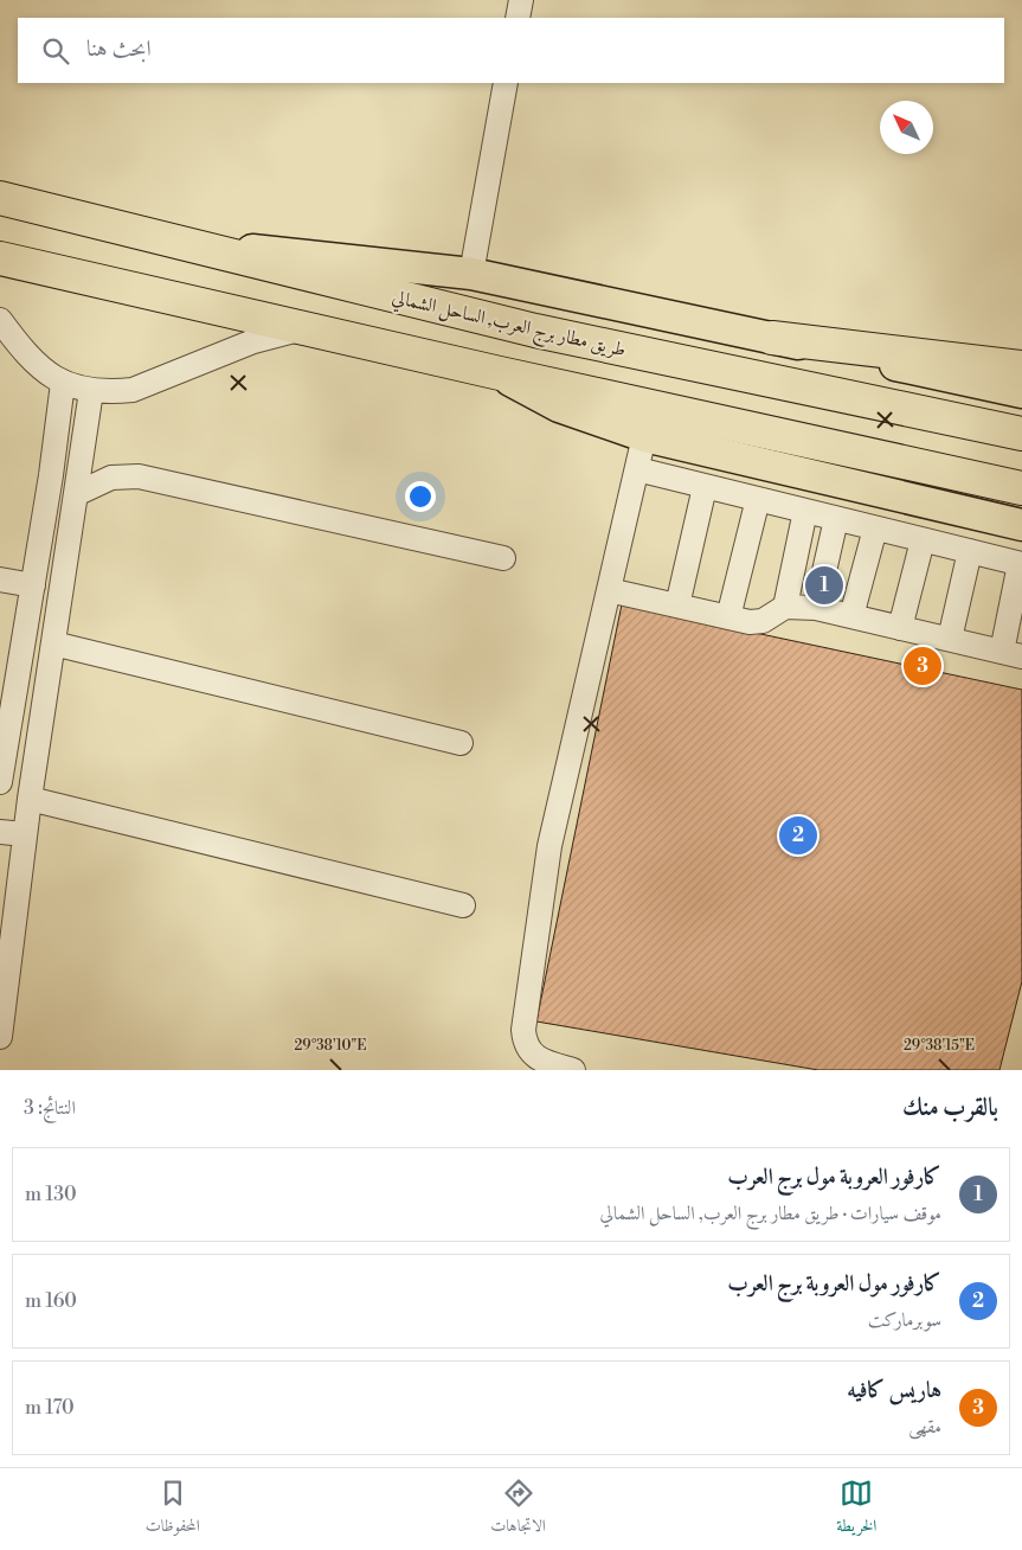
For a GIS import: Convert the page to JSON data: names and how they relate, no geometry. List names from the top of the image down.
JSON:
{
  "streets": {
    "highway": ["طريق مطار برج العرب, الساحل الشمالي"]
  },
  "north": "top left",
  "page": {
    "search": "ابحث هنا",
    "pins": ["1", "3", "2"],
    "heading": ["بالقرب منك", "النتائج: 3"],
    "list": [
      {
        "mark": "1",
        "name": "كارفور العروبة مول برج العرب",
        "note": "موقف سيارات · طريق مطار برج العرب, الساحل الشمالي",
        "value": "130 m"
      },
      {
        "mark": "2",
        "name": "كارفور مول العروبة برج العرب",
        "note": "سوبرماركت",
        "value": "160 m"
      },
      {
        "mark": "3",
        "name": "هاريس كافيه",
        "note": "مقهى",
        "value": "170 m"
      }
    ],
    "nav": ["الخريطة", "الاتجاهات", "المحفوظات"]
  },
  "coordinates": ["29°38'10\"E", "29°38'15\"E"]
}
